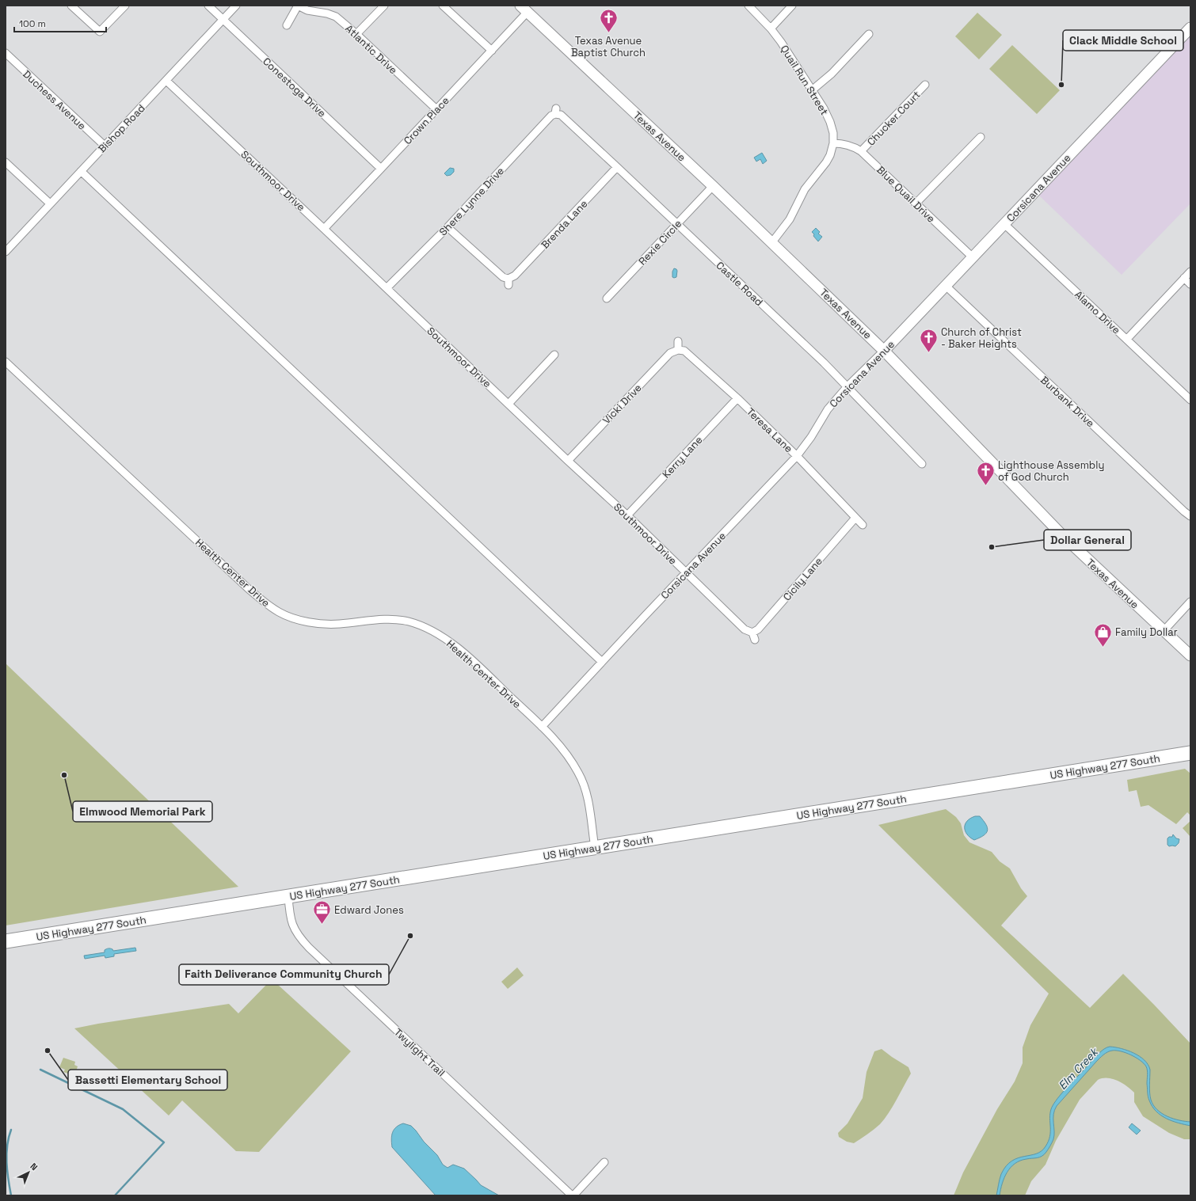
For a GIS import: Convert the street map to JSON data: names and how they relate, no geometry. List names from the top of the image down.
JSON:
{
  "streets": {
    "highway": ["US Highway 277 South"],
    "street": [
      "Atlantic Drive",
      "Quail Run Street",
      "Conestoga Drive",
      "Duchess Avenue",
      "Chucker Court",
      "Crown Place",
      "Bishop Road",
      "Texas Avenue",
      "Southmoor Drive",
      "Corsicana Avenue",
      "Blue Quail Drive",
      "Shere Lynne Drive",
      "Brenda Lane",
      "Rexie Circle",
      "Castle Road",
      "Alamo Drive",
      "Burbank Drive",
      "Vicki Drive",
      "Teresa Lane",
      "Kerry Lane",
      "Health Center Drive",
      "Cicily Lane",
      "Twylight Trail"
    ]
  },
  "crossings": [
    ["Atlantic Drive", "Crown Place"],
    ["Quail Run Street", "Texas Avenue"],
    ["Quail Run Street", "Blue Quail Drive"],
    ["Conestoga Drive", "Crown Place"],
    ["Conestoga Drive", "Bishop Road"],
    ["Duchess Avenue", "Bishop Road"],
    ["Chucker Court", "Blue Quail Drive"],
    ["Crown Place", "Texas Avenue"],
    ["Crown Place", "Southmoor Drive"],
    ["Bishop Road", "Southmoor Drive"],
    ["Texas Avenue", "Corsicana Avenue"],
    ["Texas Avenue", "Rexie Circle"],
    ["Southmoor Drive", "Corsicana Avenue"],
    ["Southmoor Drive", "Shere Lynne Drive"],
    ["Southmoor Drive", "Vicki Drive"],
    ["Southmoor Drive", "Kerry Lane"],
    ["Southmoor Drive", "Cicily Lane"],
    ["Corsicana Avenue", "Blue Quail Drive"],
    ["Corsicana Avenue", "Castle Road"],
    ["Corsicana Avenue", "Alamo Drive"],
    ["Corsicana Avenue", "Burbank Drive"],
    ["Corsicana Avenue", "Teresa Lane"],
    ["Corsicana Avenue", "Health Center Drive"],
    ["Shere Lynne Drive", "Brenda Lane"],
    ["Shere Lynne Drive", "Castle Road"],
    ["Brenda Lane", "Castle Road"],
    ["Rexie Circle", "Castle Road"],
    ["Vicki Drive", "Teresa Lane"],
    ["Teresa Lane", "Kerry Lane"],
    ["Teresa Lane", "Cicily Lane"],
    ["Health Center Drive", "US Highway 277 South"],
    ["US Highway 277 South", "Twylight Trail"]
  ],
  "water": ["Elm Creek"],
  "places": {
    "church": ["Texas Avenue Baptist Church", "Church of Christ - Baker Heights", "Lighthouse Assembly of God Church"],
    "other": [
      "Clack Middle School",
      "Dollar General",
      "Elmwood Memorial Park",
      "Faith Deliverance Community Church",
      "Bassetti Elementary School"
    ],
    "shop": ["Family Dollar"],
    "office": ["Edward Jones"]
  },
  "scale_bar": "100 m",
  "north": "top right"
}
